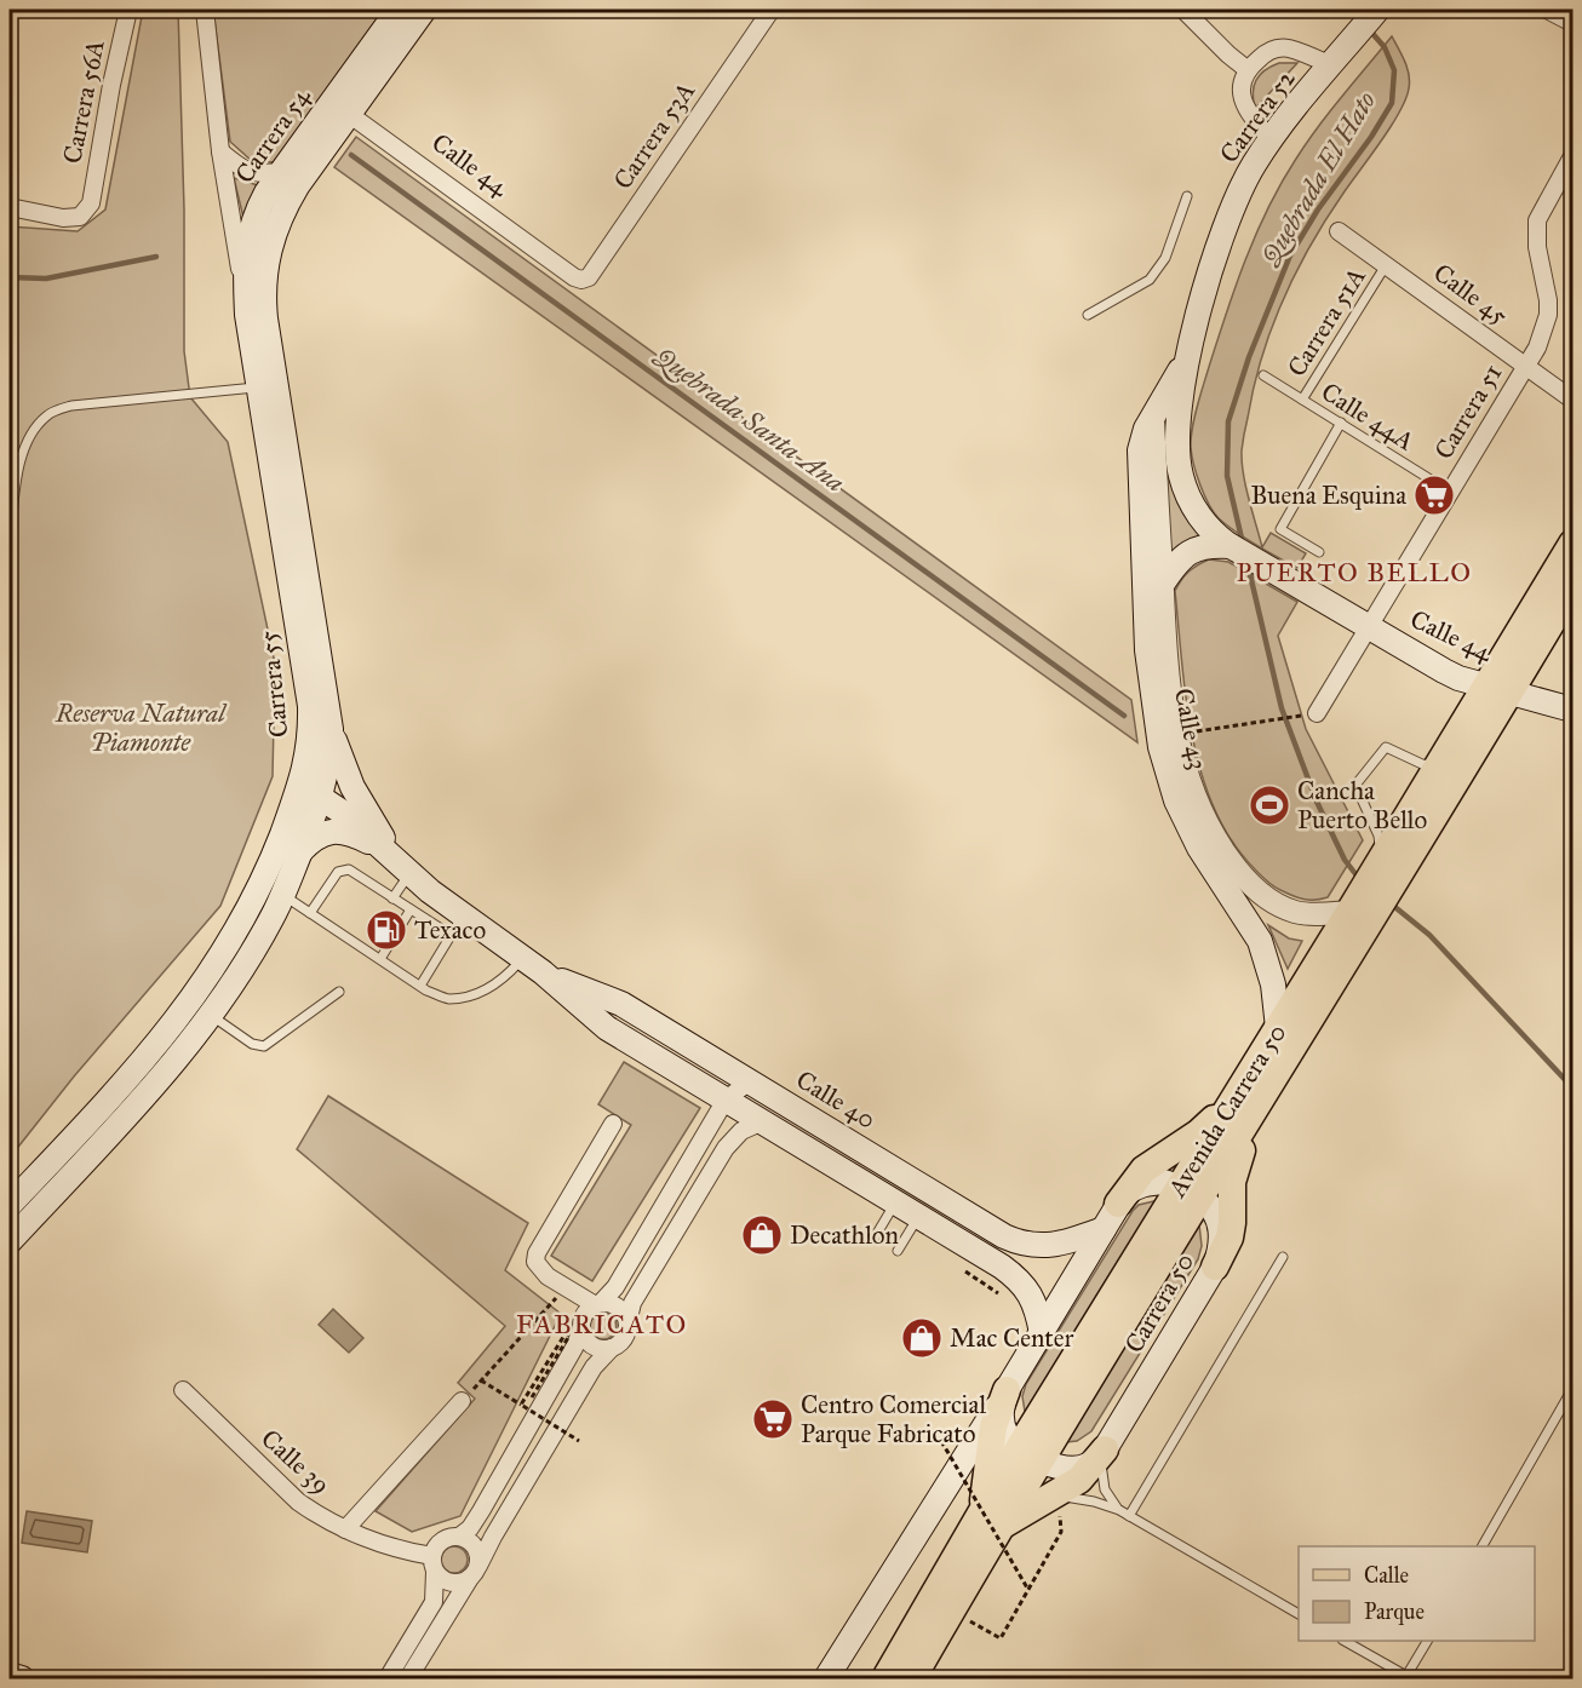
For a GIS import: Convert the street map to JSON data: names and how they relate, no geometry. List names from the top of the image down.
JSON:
{
  "streets": {
    "main road": [
      "Carrera 52",
      "Carrera 54",
      "Calle 44",
      "Carrera 55",
      "Calle 43",
      "Calle 40",
      "Avenida Carrera 50",
      "Carrera 50"
    ],
    "street": [
      "Carrera 56A",
      "Carrera 53A",
      "Calle 45",
      "Carrera 51",
      "Calle 39"
    ],
    "lane": ["Carrera 51A", "Calle 44A"]
  },
  "crossings": [
    ["Carrera 52", "Calle 44"],
    ["Carrera 52", "Calle 43"],
    ["Carrera 54", "Calle 44"],
    ["Carrera 54", "Carrera 55"],
    ["Carrera 53A", "Calle 44"],
    ["Calle 44", "Carrera 51"],
    ["Calle 44", "Calle 43"],
    ["Calle 44", "Avenida Carrera 50"],
    ["Calle 45", "Carrera 51A"],
    ["Calle 45", "Carrera 51"],
    ["Carrera 51A", "Calle 44A"],
    ["Carrera 51", "Calle 44A"],
    ["Carrera 55", "Calle 40"],
    ["Calle 43", "Avenida Carrera 50"],
    ["Avenida Carrera 50", "Carrera 50"]
  ],
  "districts": ["PUERTO BELLO", "FABRICATO"],
  "water": ["Quebrada El Hato", "Quebrada Santa Ana"],
  "parks": ["Reserva Natural Piamonte"],
  "places": {
    "supermarket": ["Buena Esquina", "Centro Comercial Parque Fabricato"],
    "sports": ["Cancha Puerto Bello"],
    "fuel station": ["Texaco"],
    "shop": ["Decathlon", "Mac Center"]
  },
  "legend": ["Calle", "Parque"]
}
